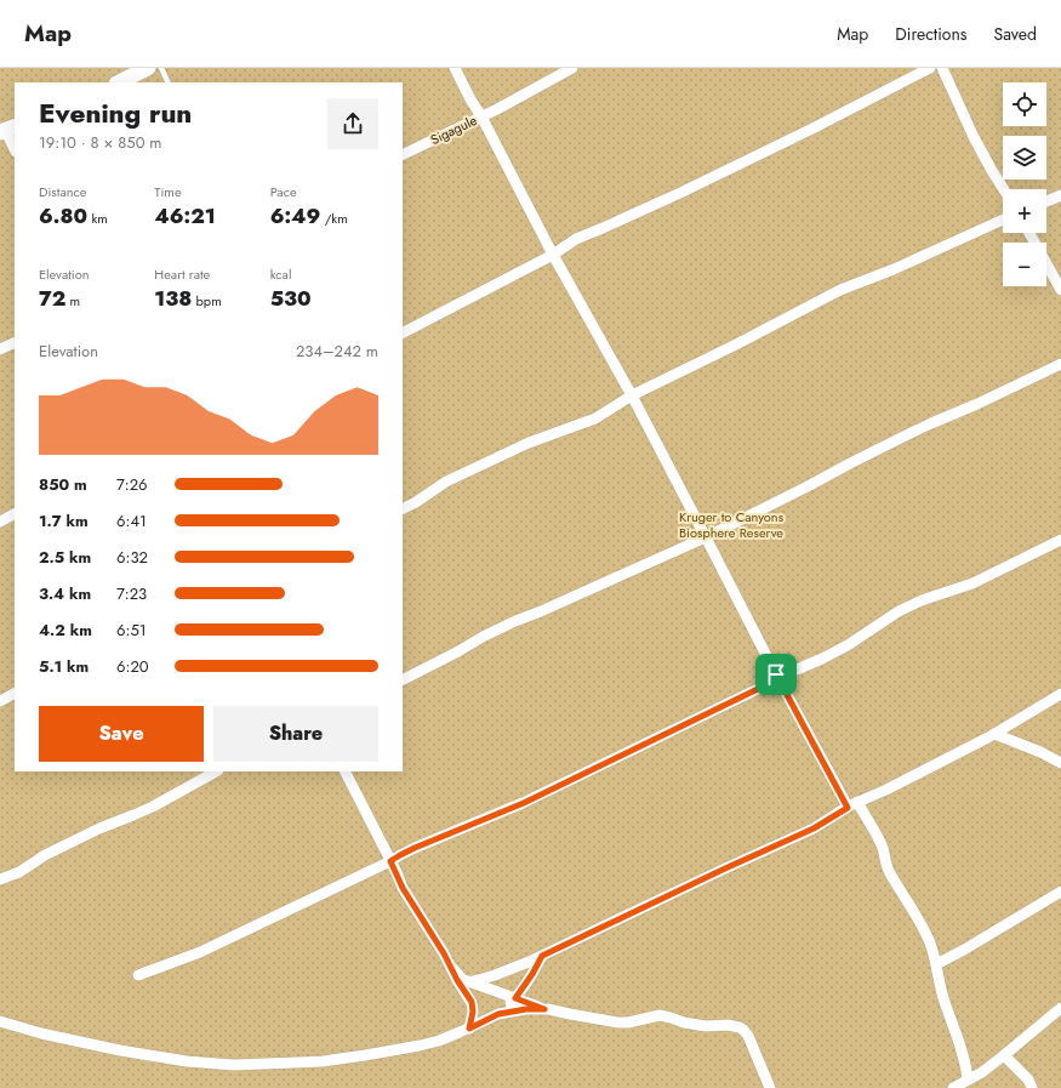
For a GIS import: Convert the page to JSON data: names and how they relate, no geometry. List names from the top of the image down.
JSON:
{
  "streets": {
    "street": ["Sigagule"]
  },
  "parks": ["Kruger to Canyons Biosphere Reserve"],
  "page": {
    "header": "Map",
    "nav": ["Map", "Directions", "Saved"],
    "map_buttons": ["+", "−"],
    "heading": ["Evening run", "19:10 · 8 × 850 m"],
    "stats": [
      ["Distance", "6.80 km"],
      ["Time", "46:21"],
      ["Pace", "6:49 /km"],
      ["Elevation", "72 m"],
      ["Heart rate", "138 bpm"],
      ["kcal", "530"]
    ],
    "chart": ["Elevation", "234–242 m"],
    "list": [
      {
        "name": "850 m",
        "note": "7:26"
      },
      {
        "name": "1.7 km",
        "note": "6:41"
      },
      {
        "name": "2.5 km",
        "note": "6:32"
      },
      {
        "name": "3.4 km",
        "note": "7:23"
      },
      {
        "name": "4.2 km",
        "note": "6:51"
      },
      {
        "name": "5.1 km",
        "note": "6:20"
      }
    ],
    "buttons": ["Save", "Share"]
  }
}
